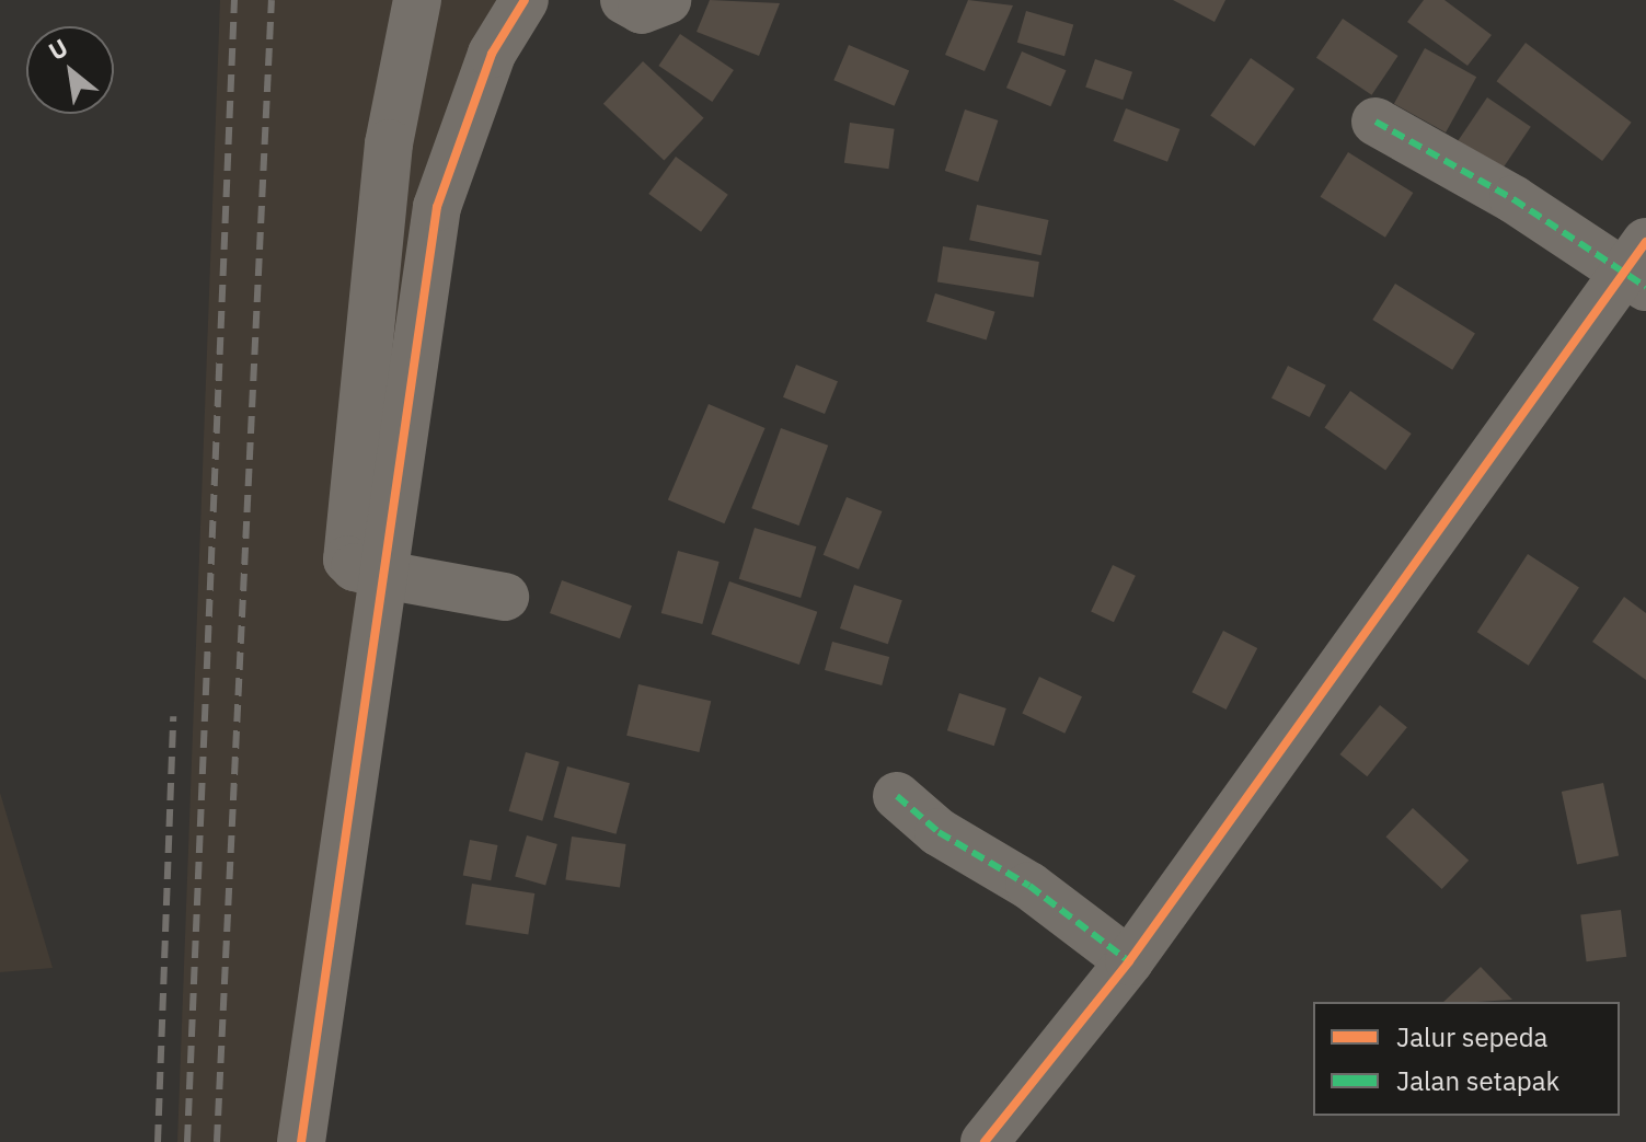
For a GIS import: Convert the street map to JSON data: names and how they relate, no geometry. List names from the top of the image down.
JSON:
{
  "legend": ["Jalur sepeda", "Jalan setapak"],
  "north": "top left"
}
